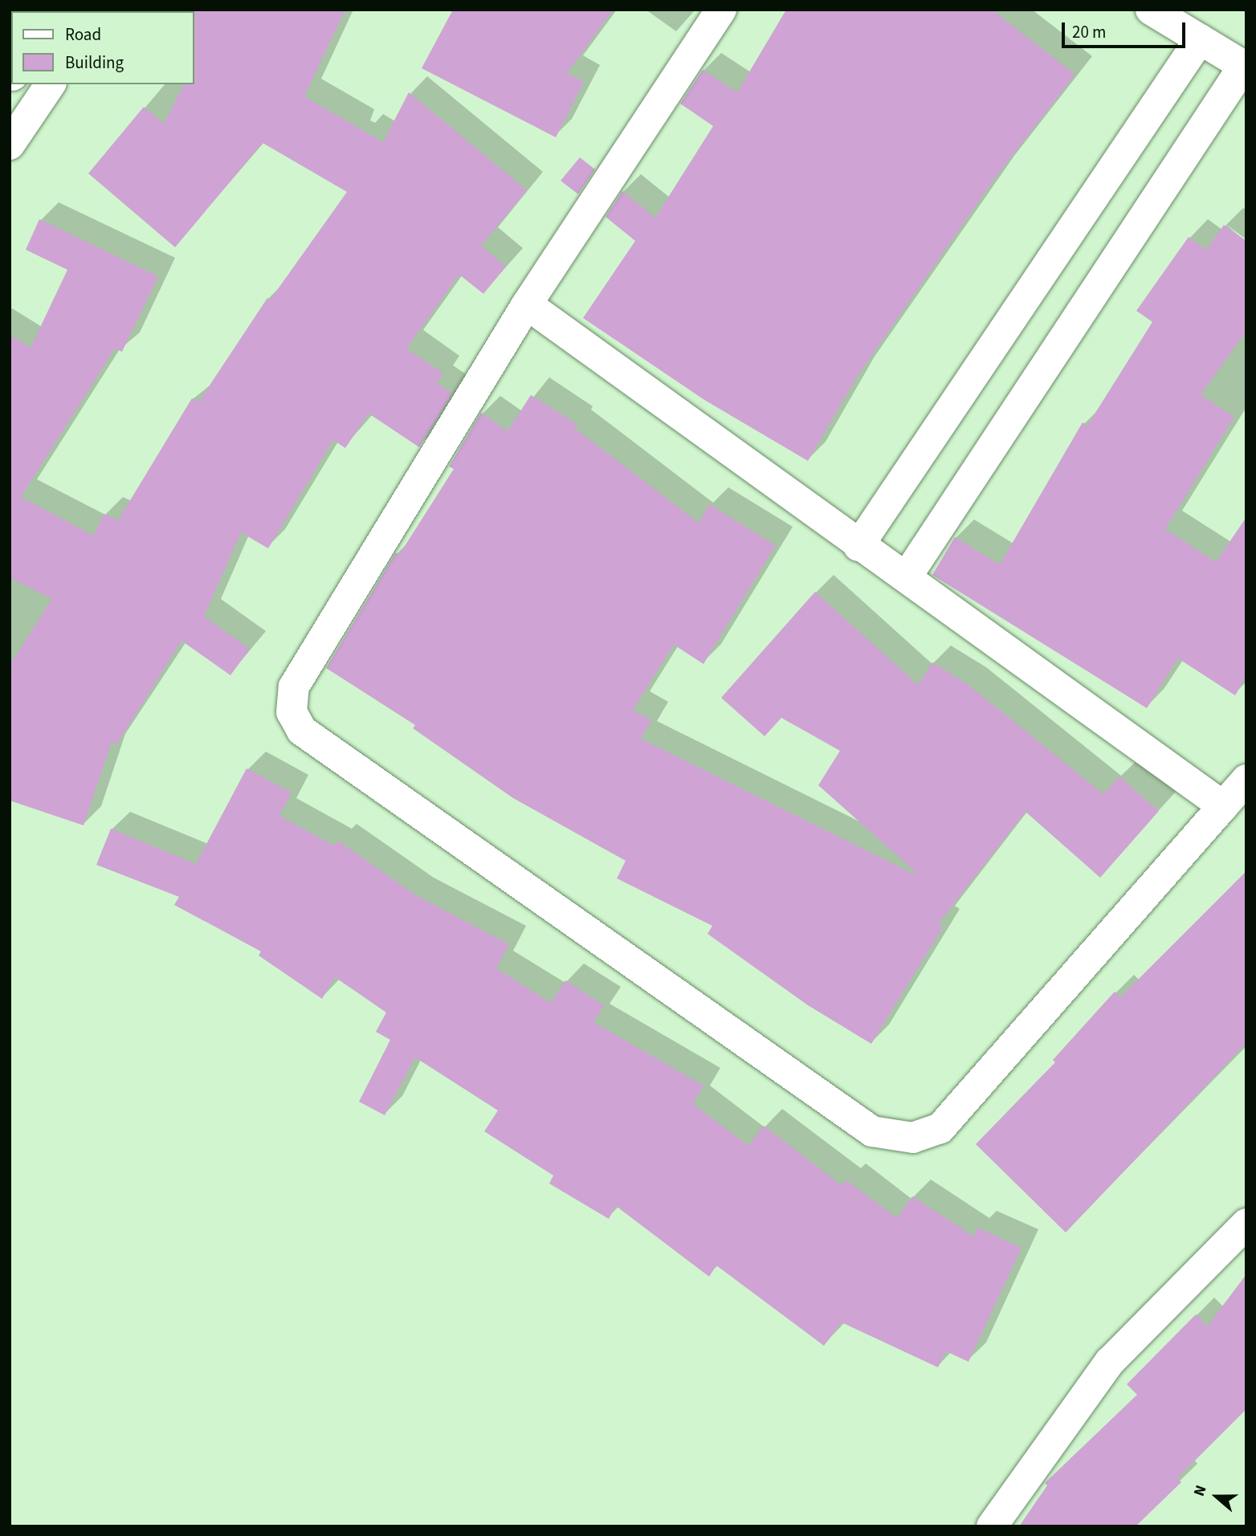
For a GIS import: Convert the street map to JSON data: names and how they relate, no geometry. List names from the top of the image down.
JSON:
{
  "legend": ["Road", "Building"],
  "scale_bar": "20 m",
  "north": "left"
}
